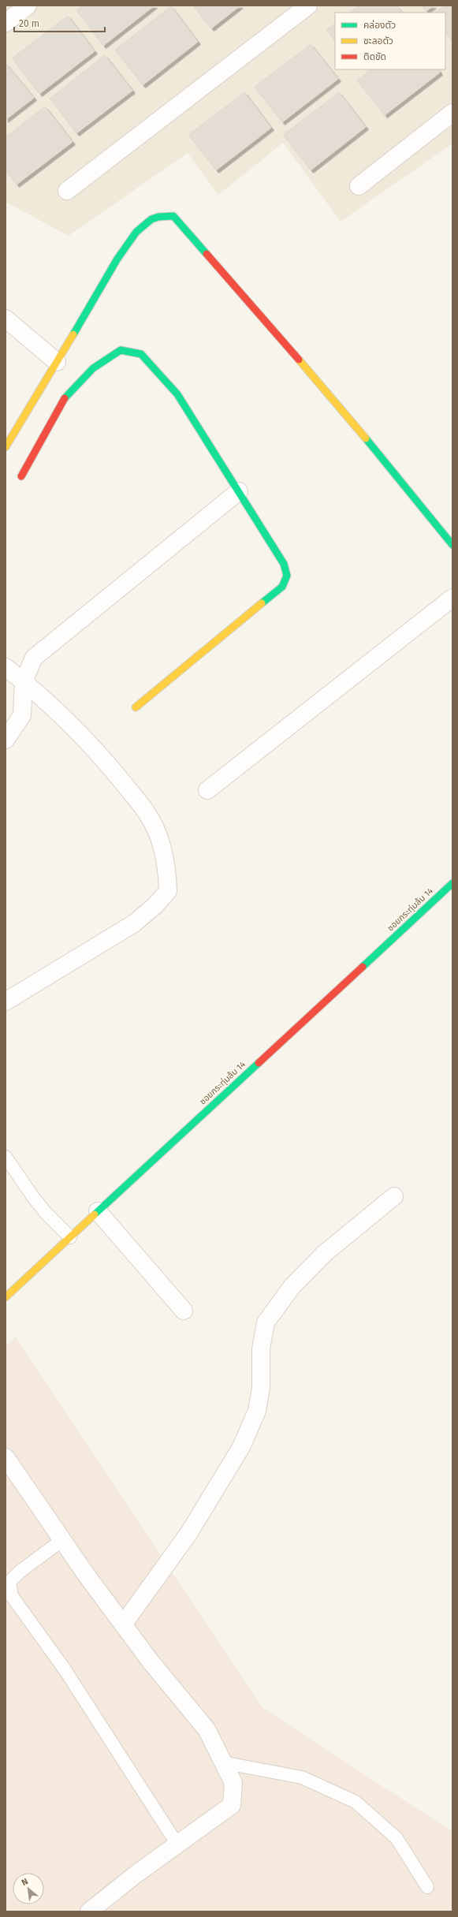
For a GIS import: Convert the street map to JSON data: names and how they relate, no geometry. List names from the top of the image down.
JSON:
{
  "streets": {
    "street": ["ซอยกระทุ่มล้ม 14"]
  },
  "legend": ["คล่องตัว", "ชะลอตัว", "ติดขัด"],
  "scale_bar": "20 m",
  "north": "top left"
}
